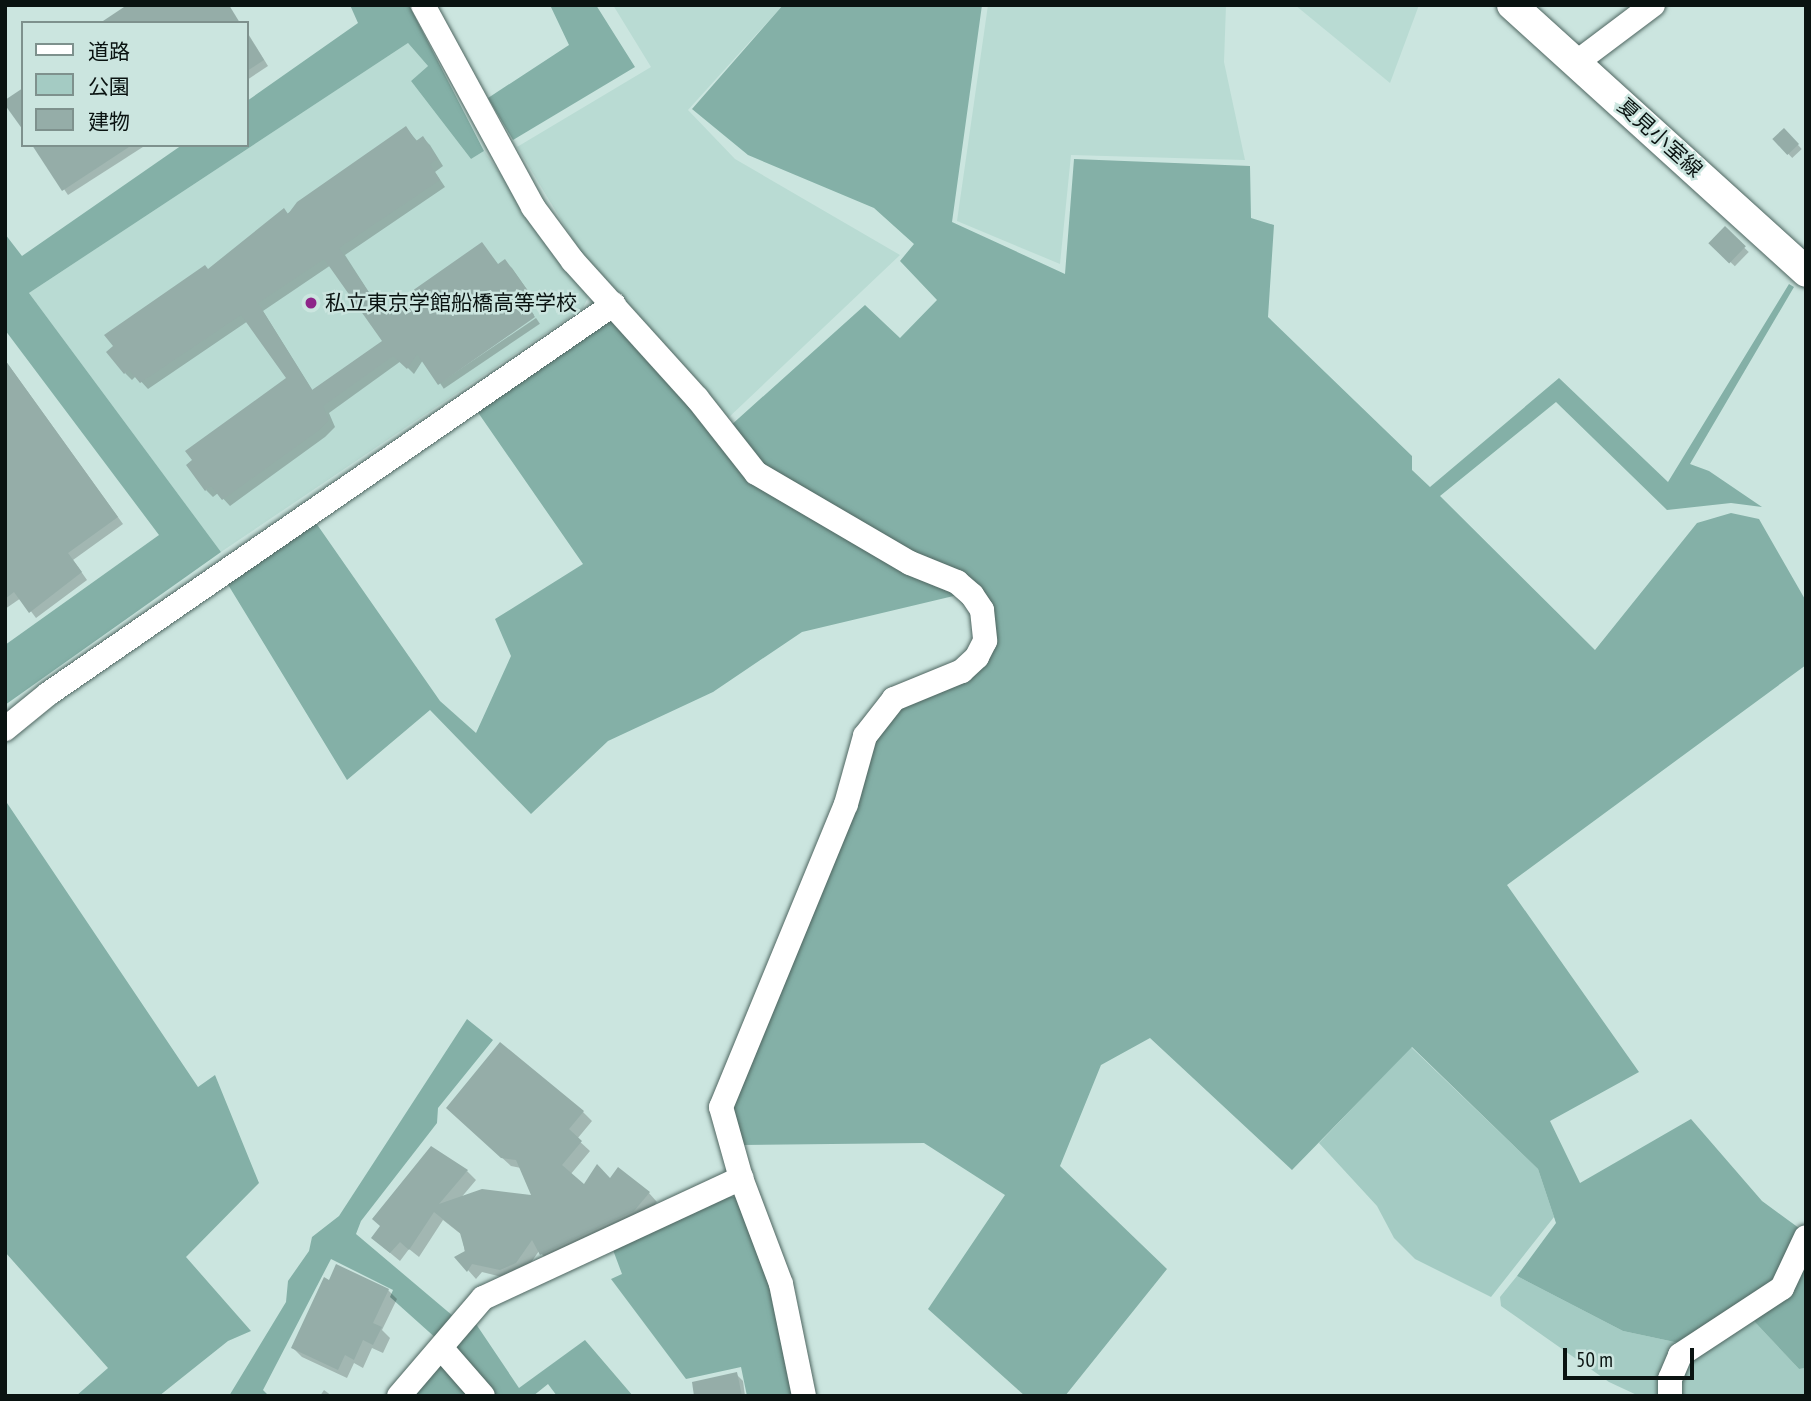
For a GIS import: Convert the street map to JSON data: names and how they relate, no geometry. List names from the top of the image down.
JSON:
{
  "streets": {
    "main road": ["夏見小室線"]
  },
  "places": ["私立東京学館船橋高等学校"],
  "legend": ["道路", "公園", "建物"],
  "scale_bar": "50 m"
}
